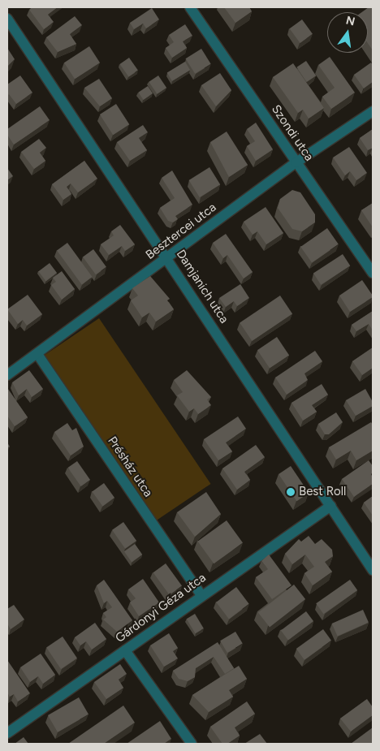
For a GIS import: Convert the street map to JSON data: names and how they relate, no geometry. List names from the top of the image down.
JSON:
{
  "streets": {
    "street": [
      "Szondi utca",
      "Besztercei utca",
      "Damjanich utca",
      "Présház utca",
      "Gárdonyi Géza utca"
    ]
  },
  "crossings": [
    ["Szondi utca", "Besztercei utca"],
    ["Besztercei utca", "Damjanich utca"],
    ["Besztercei utca", "Présház utca"],
    ["Damjanich utca", "Gárdonyi Géza utca"],
    ["Présház utca", "Gárdonyi Géza utca"]
  ],
  "places": ["Best Roll"],
  "north": "top"
}
